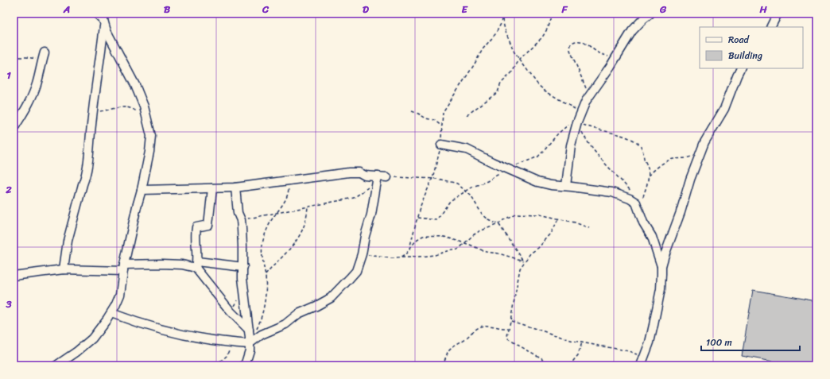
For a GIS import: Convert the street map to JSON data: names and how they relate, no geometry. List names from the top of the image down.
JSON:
{
  "legend": ["Road", "Building"],
  "scale_bar": "100 m",
  "grid": {
    "columns": [
      "A",
      "B",
      "C",
      "D",
      "E",
      "F",
      "G",
      "H"
    ],
    "rows": ["1", "2", "3"]
  }
}
